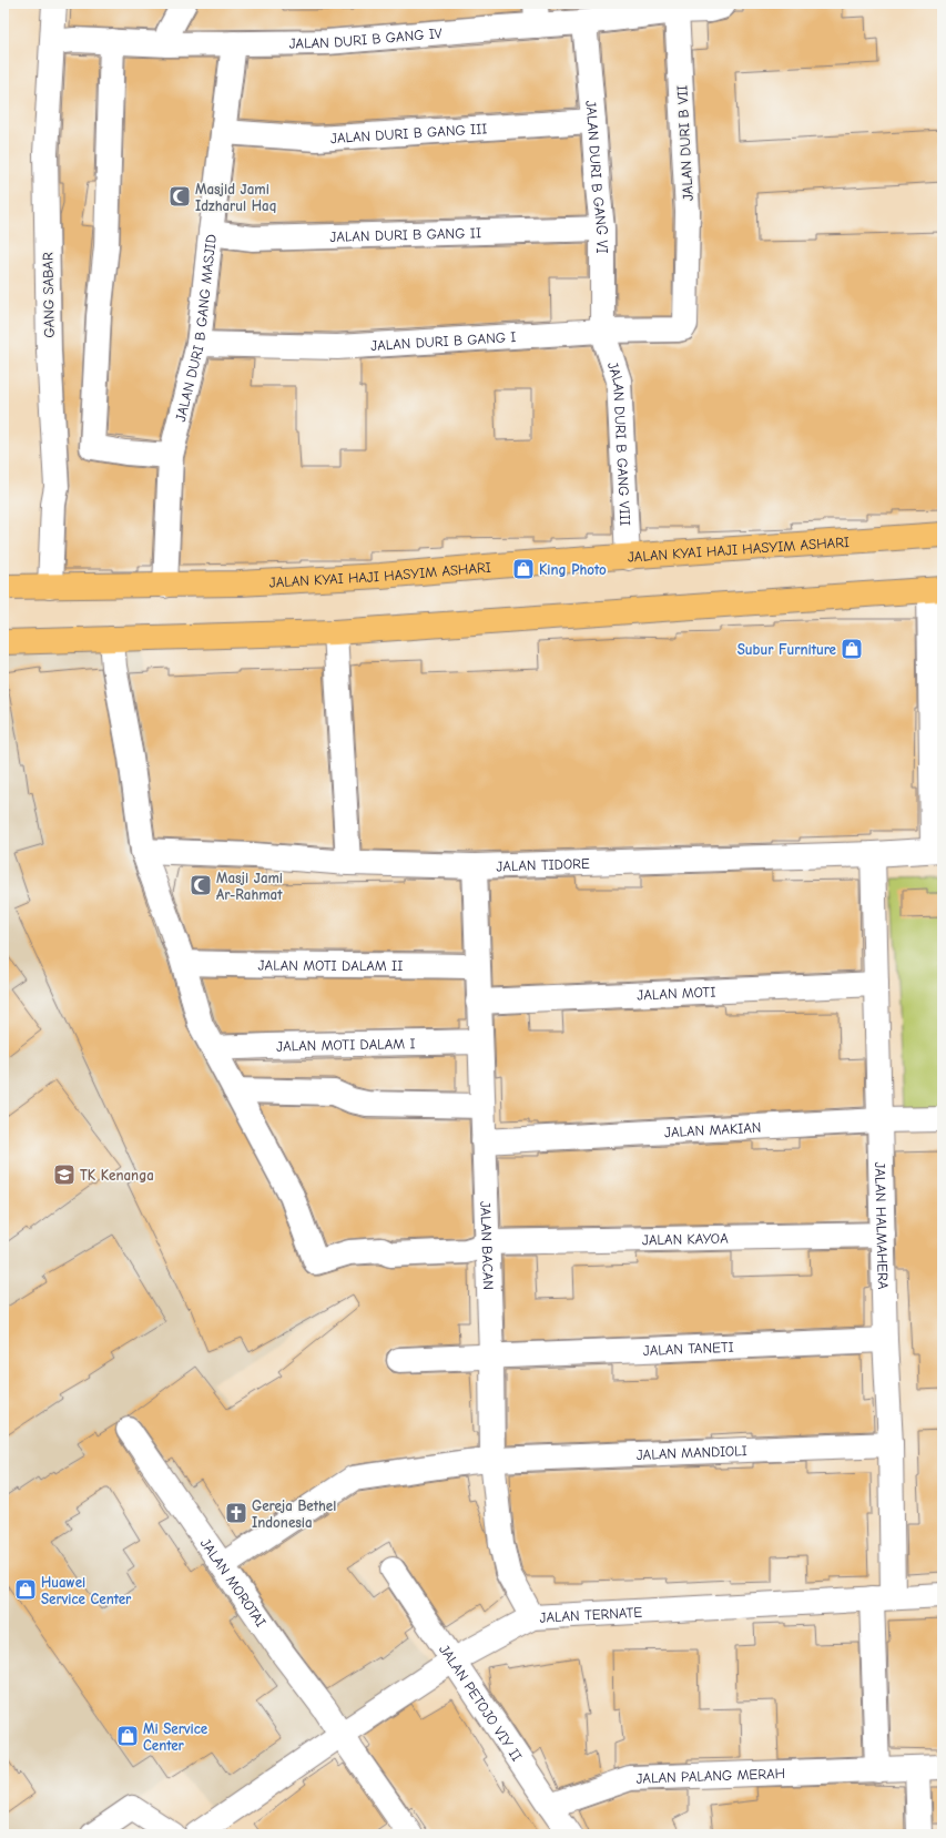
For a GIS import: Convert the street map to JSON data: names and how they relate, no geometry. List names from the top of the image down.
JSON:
{
  "streets": {
    "main road": ["JALAN KYAI HAJI HASYIM ASHARI"],
    "street": [
      "JALAN DURI B GANG IV",
      "JALAN DURI B GANG III",
      "JALAN DURI B VII",
      "JALAN DURI B GANG VI",
      "JALAN DURI B GANG II",
      "GANG SABAR",
      "JALAN DURI B GANG MASJID",
      "JALAN DURI B GANG I",
      "JALAN DURI B GANG VIII",
      "JALAN TIDORE",
      "JALAN MOTI DALAM II",
      "JALAN MOTI",
      "JALAN MOTI DALAM I",
      "JALAN MAKIAN",
      "JALAN HALMAHERA",
      "JALAN KAYOA",
      "JALAN BACAN",
      "JALAN TANETI",
      "JALAN MANDIOLI",
      "JALAN MOROTAI",
      "JALAN TERNATE",
      "JALAN PETOJO VIY II",
      "JALAN PALANG MERAH"
    ]
  },
  "crossings": [
    ["JALAN DURI B GANG IV", "JALAN DURI B VII"],
    ["JALAN DURI B GANG IV", "JALAN DURI B GANG VI"],
    ["JALAN DURI B GANG IV", "GANG SABAR"],
    ["JALAN DURI B GANG IV", "JALAN DURI B GANG MASJID"],
    ["JALAN DURI B GANG III", "JALAN DURI B GANG VI"],
    ["JALAN DURI B GANG III", "JALAN DURI B GANG MASJID"],
    ["JALAN DURI B VII", "JALAN DURI B GANG I"],
    ["JALAN DURI B GANG VI", "JALAN DURI B GANG II"],
    ["JALAN DURI B GANG VI", "JALAN DURI B GANG I"],
    ["JALAN DURI B GANG VI", "JALAN DURI B GANG VIII"],
    ["JALAN DURI B GANG II", "JALAN DURI B GANG MASJID"],
    ["GANG SABAR", "JALAN KYAI HAJI HASYIM ASHARI"],
    ["JALAN DURI B GANG MASJID", "JALAN DURI B GANG I"],
    ["JALAN DURI B GANG MASJID", "JALAN KYAI HAJI HASYIM ASHARI"],
    ["JALAN DURI B GANG I", "JALAN DURI B GANG VIII"],
    ["JALAN DURI B GANG VIII", "JALAN KYAI HAJI HASYIM ASHARI"],
    ["JALAN TIDORE", "JALAN HALMAHERA"],
    ["JALAN TIDORE", "JALAN BACAN"],
    ["JALAN MOTI DALAM II", "JALAN BACAN"],
    ["JALAN MOTI", "JALAN HALMAHERA"],
    ["JALAN MOTI", "JALAN BACAN"],
    ["JALAN MOTI DALAM I", "JALAN BACAN"],
    ["JALAN MAKIAN", "JALAN HALMAHERA"],
    ["JALAN MAKIAN", "JALAN BACAN"],
    ["JALAN HALMAHERA", "JALAN KAYOA"],
    ["JALAN HALMAHERA", "JALAN TANETI"],
    ["JALAN HALMAHERA", "JALAN MANDIOLI"],
    ["JALAN HALMAHERA", "JALAN TERNATE"],
    ["JALAN KAYOA", "JALAN BACAN"],
    ["JALAN BACAN", "JALAN TANETI"],
    ["JALAN BACAN", "JALAN MANDIOLI"],
    ["JALAN BACAN", "JALAN TERNATE"],
    ["JALAN MOROTAI", "JALAN TERNATE"],
    ["JALAN TERNATE", "JALAN PETOJO VIY II"],
    ["JALAN PETOJO VIY II", "JALAN PALANG MERAH"]
  ],
  "places": {
    "mosque": ["Masjid Jami Idzharul Haq", "Masji Jami Ar-Rahmat"],
    "shop": [
      "King Photo",
      "Subur Furniture",
      "Huawei Service Center",
      "Mi Service Center"
    ],
    "school or university": ["TK Kenanga"],
    "church": ["Gereja Bethel Indonesia"]
  }
}
